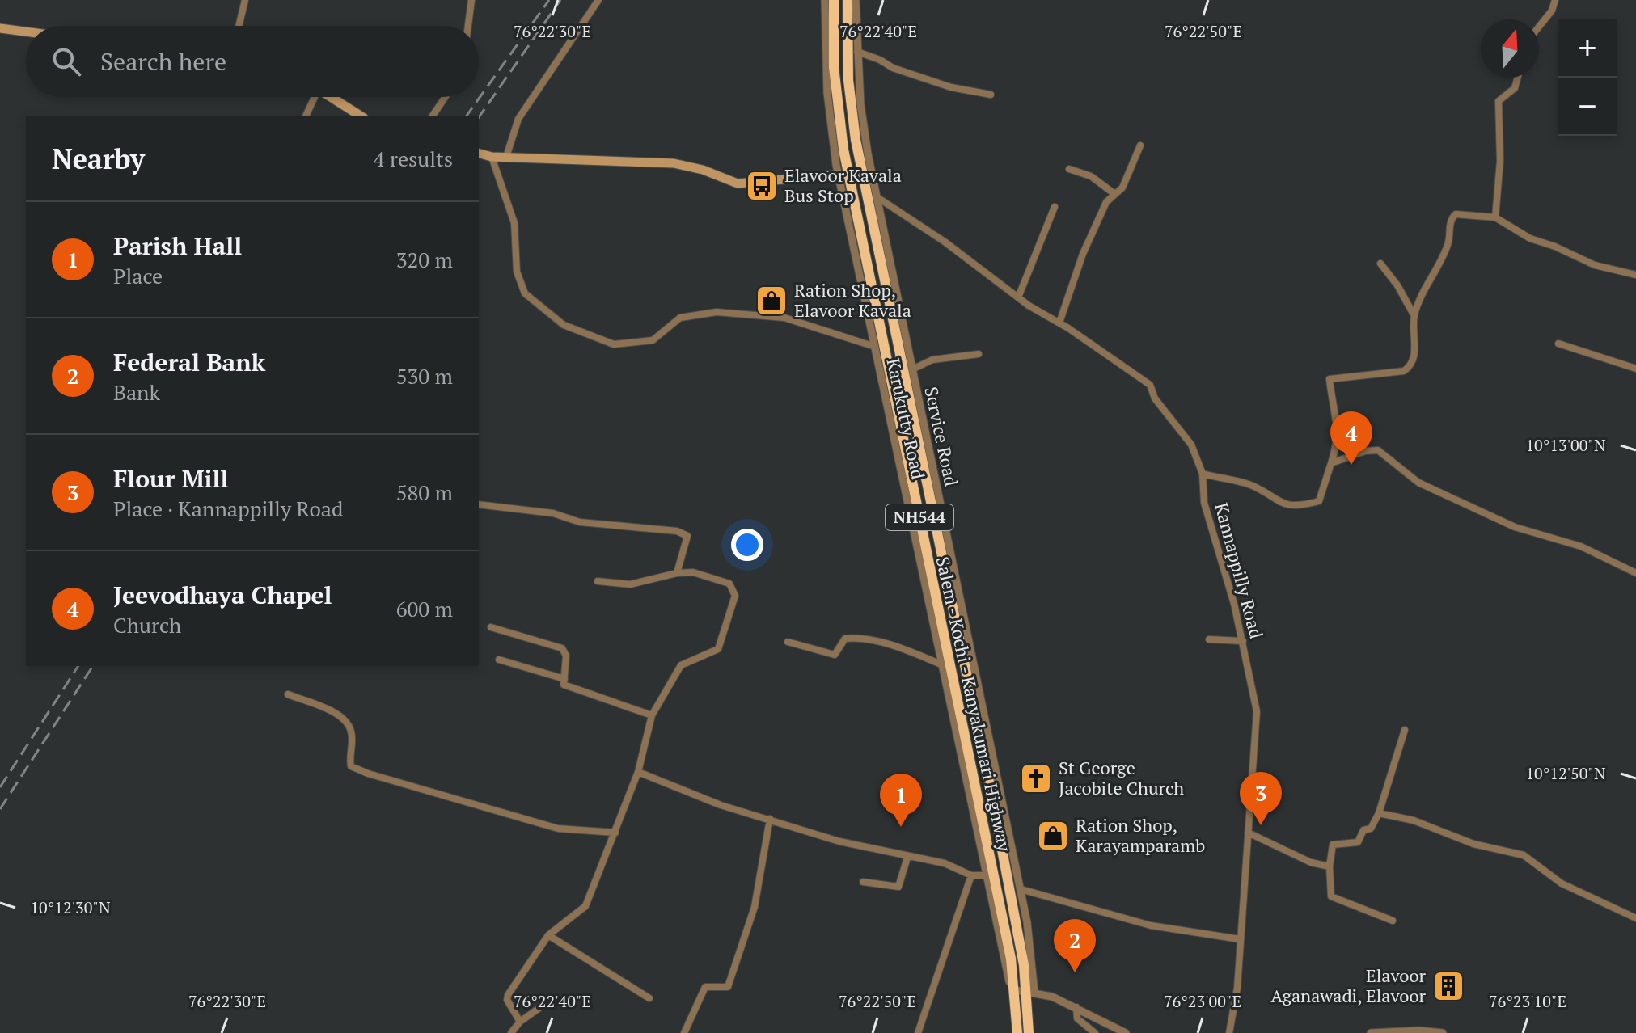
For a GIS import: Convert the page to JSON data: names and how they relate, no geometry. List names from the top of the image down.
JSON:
{
  "streets": {
    "highway": ["NH544", "Salem - Kochi - Kanyakumari Highway"],
    "street": ["Karukutty Road", "Service Road", "Kannappilly Road"]
  },
  "crossings": [
    ["Karukutty Road", "Salem - Kochi - Kanyakumari Highway"],
    ["Service Road", "Kannappilly Road"],
    ["Service Road", "Salem - Kochi - Kanyakumari Highway"]
  ],
  "places": {
    "bus stop": ["Elavoor Kavala Bus Stop"],
    "shop": ["Ration Shop, Elavoor Kavala", "Ration Shop, Karayamparamb"],
    "church": ["St George Jacobite Church"],
    "building": ["Elavoor Aganawadi, Elavoor"]
  },
  "north": "top",
  "page": {
    "map_buttons": ["+", "−"],
    "search": "Search here",
    "heading": ["Nearby", "4 results"],
    "list": [
      {
        "mark": "1",
        "name": "Parish Hall",
        "note": "Place",
        "value": "320 m"
      },
      {
        "mark": "2",
        "name": "Federal Bank",
        "note": "Bank",
        "value": "530 m"
      },
      {
        "mark": "3",
        "name": "Flour Mill",
        "note": "Place · Kannappilly Road",
        "value": "580 m"
      },
      {
        "mark": "4",
        "name": "Jeevodhaya Chapel",
        "note": "Church",
        "value": "600 m"
      }
    ],
    "pins": [
      "4",
      "3",
      "1",
      "2"
    ]
  },
  "coordinates": [
    "76°22'30\"E",
    "76°22'40\"E",
    "76°22'50\"E",
    "10°13'00\"N",
    "10°12'50\"N",
    "10°12'30\"N",
    "76°23'00\"E",
    "76°23'10\"E"
  ]
}
